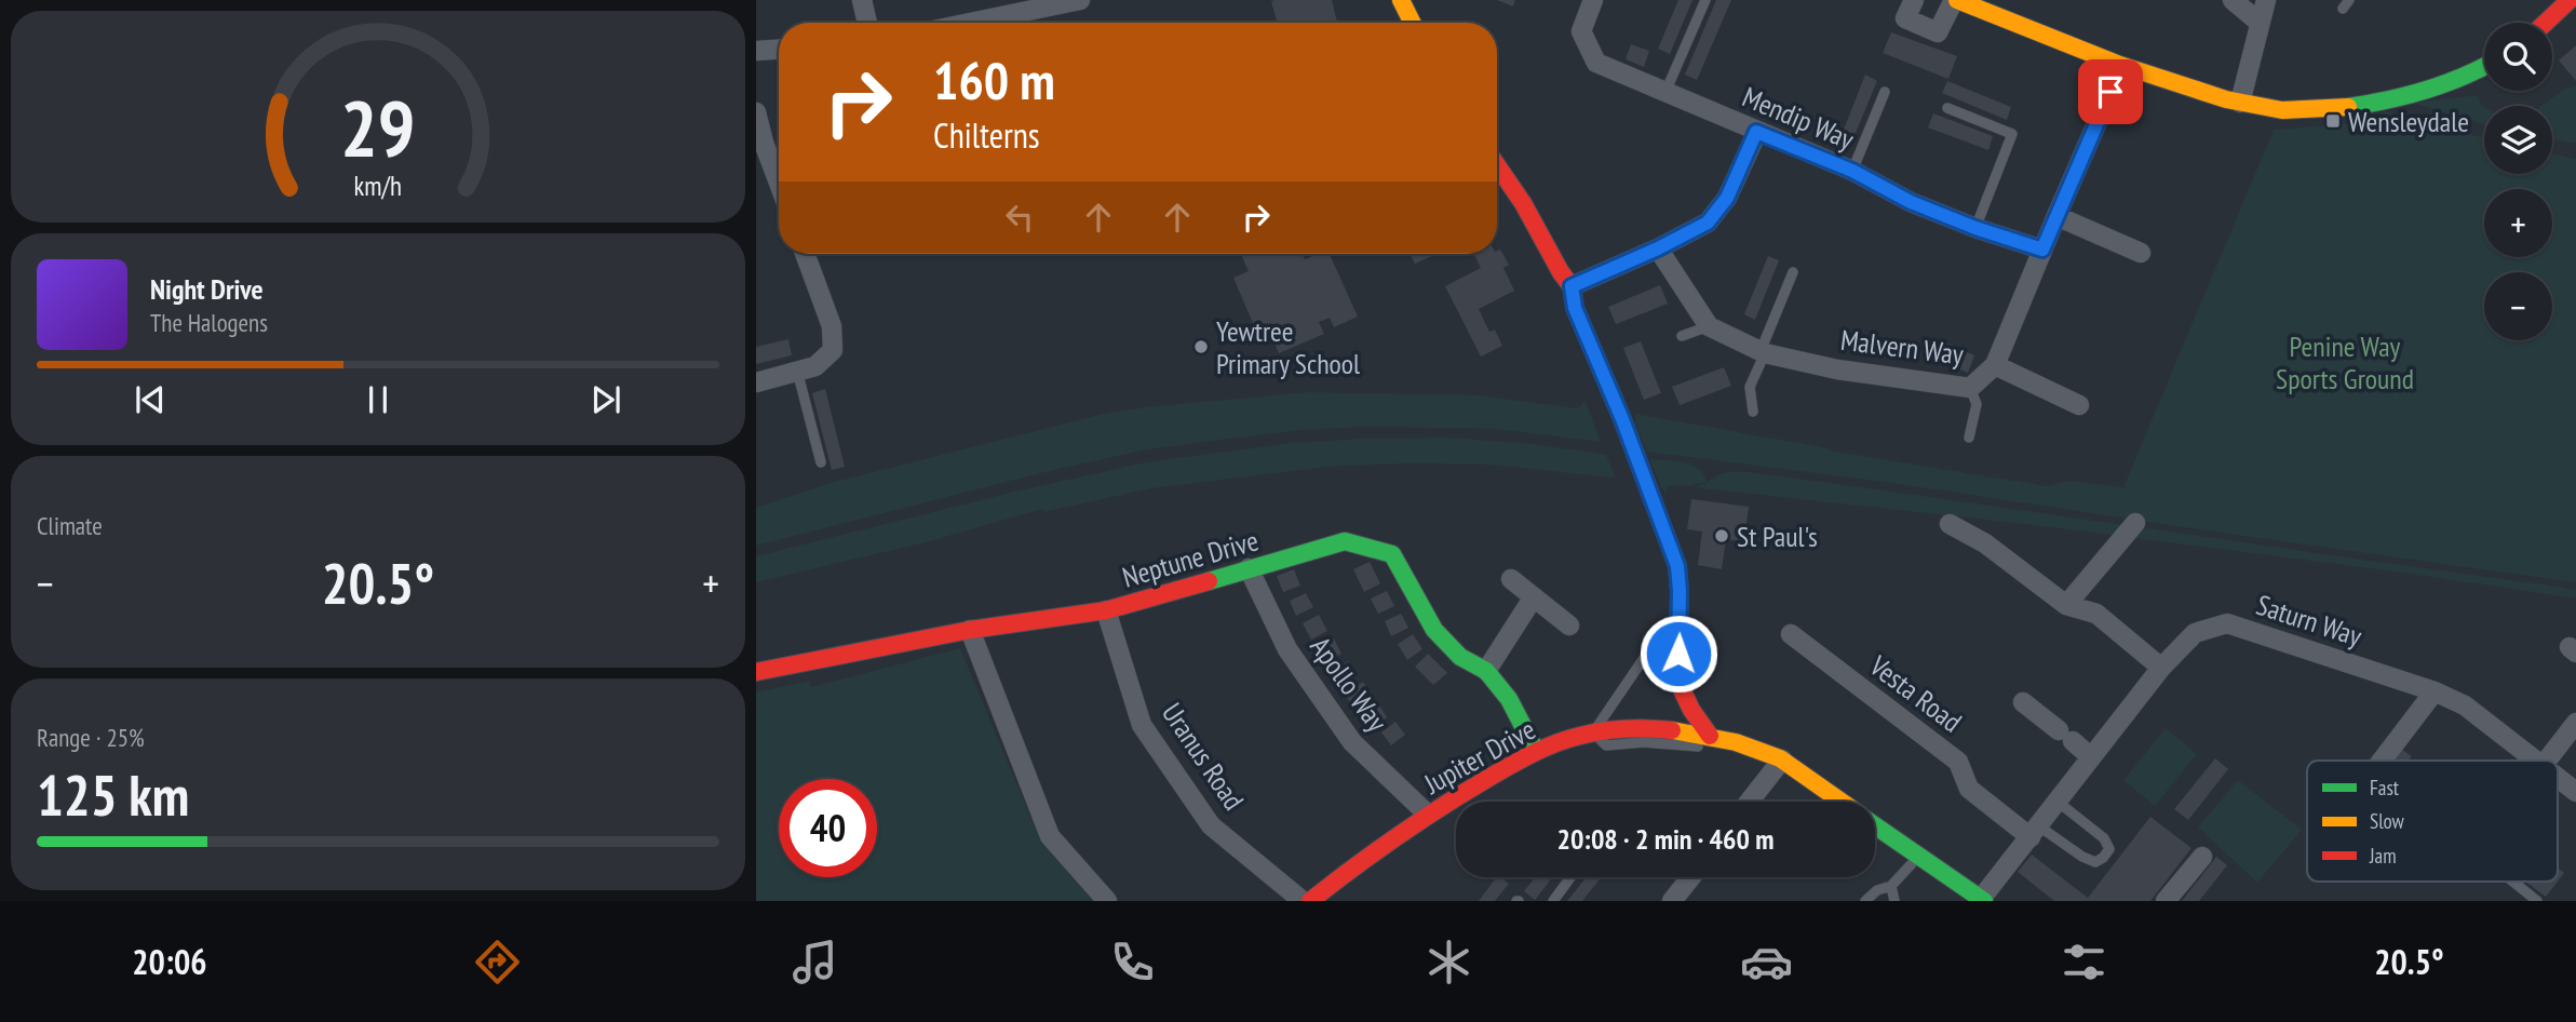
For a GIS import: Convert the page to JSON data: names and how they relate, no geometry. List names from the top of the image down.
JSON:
{
  "streets": {
    "street": [
      "Mendip Way",
      "Malvern Way",
      "Neptune Drive",
      "Saturn Way",
      "Apollo Way",
      "Vesta Road",
      "Uranus Road",
      "Jupiter Drive"
    ]
  },
  "crossings": [
    ["Mendip Way", "Malvern Way"],
    ["Neptune Drive", "Apollo Way"],
    ["Neptune Drive", "Uranus Road"],
    ["Neptune Drive", "Jupiter Drive"],
    ["Saturn Way", "Vesta Road"],
    ["Saturn Way", "Jupiter Drive"],
    ["Apollo Way", "Jupiter Drive"]
  ],
  "parks": ["Penine Way Sports Ground"],
  "places": {
    "transit": ["Wensleydale"],
    "other": ["Yewtree Primary School", "St Paul's"]
  },
  "legend": ["Fast", "Slow", "Jam"],
  "page": {
    "map_buttons": ["+", "−"],
    "turn": ["160 m", "Chilterns"],
    "song": ["Night Drive", "The Halogens"],
    "tile": [
      "Climate",
      ["Range · 25%", "125 km"]
    ],
    "heat": ["−", "20.5°", "+"],
    "limit": "40",
    "trip": "20:08 · 2 min · 460 m",
    "tabs": ["20:06", "20.5°"],
    "gauge": ["29", "km/h"]
  }
}
